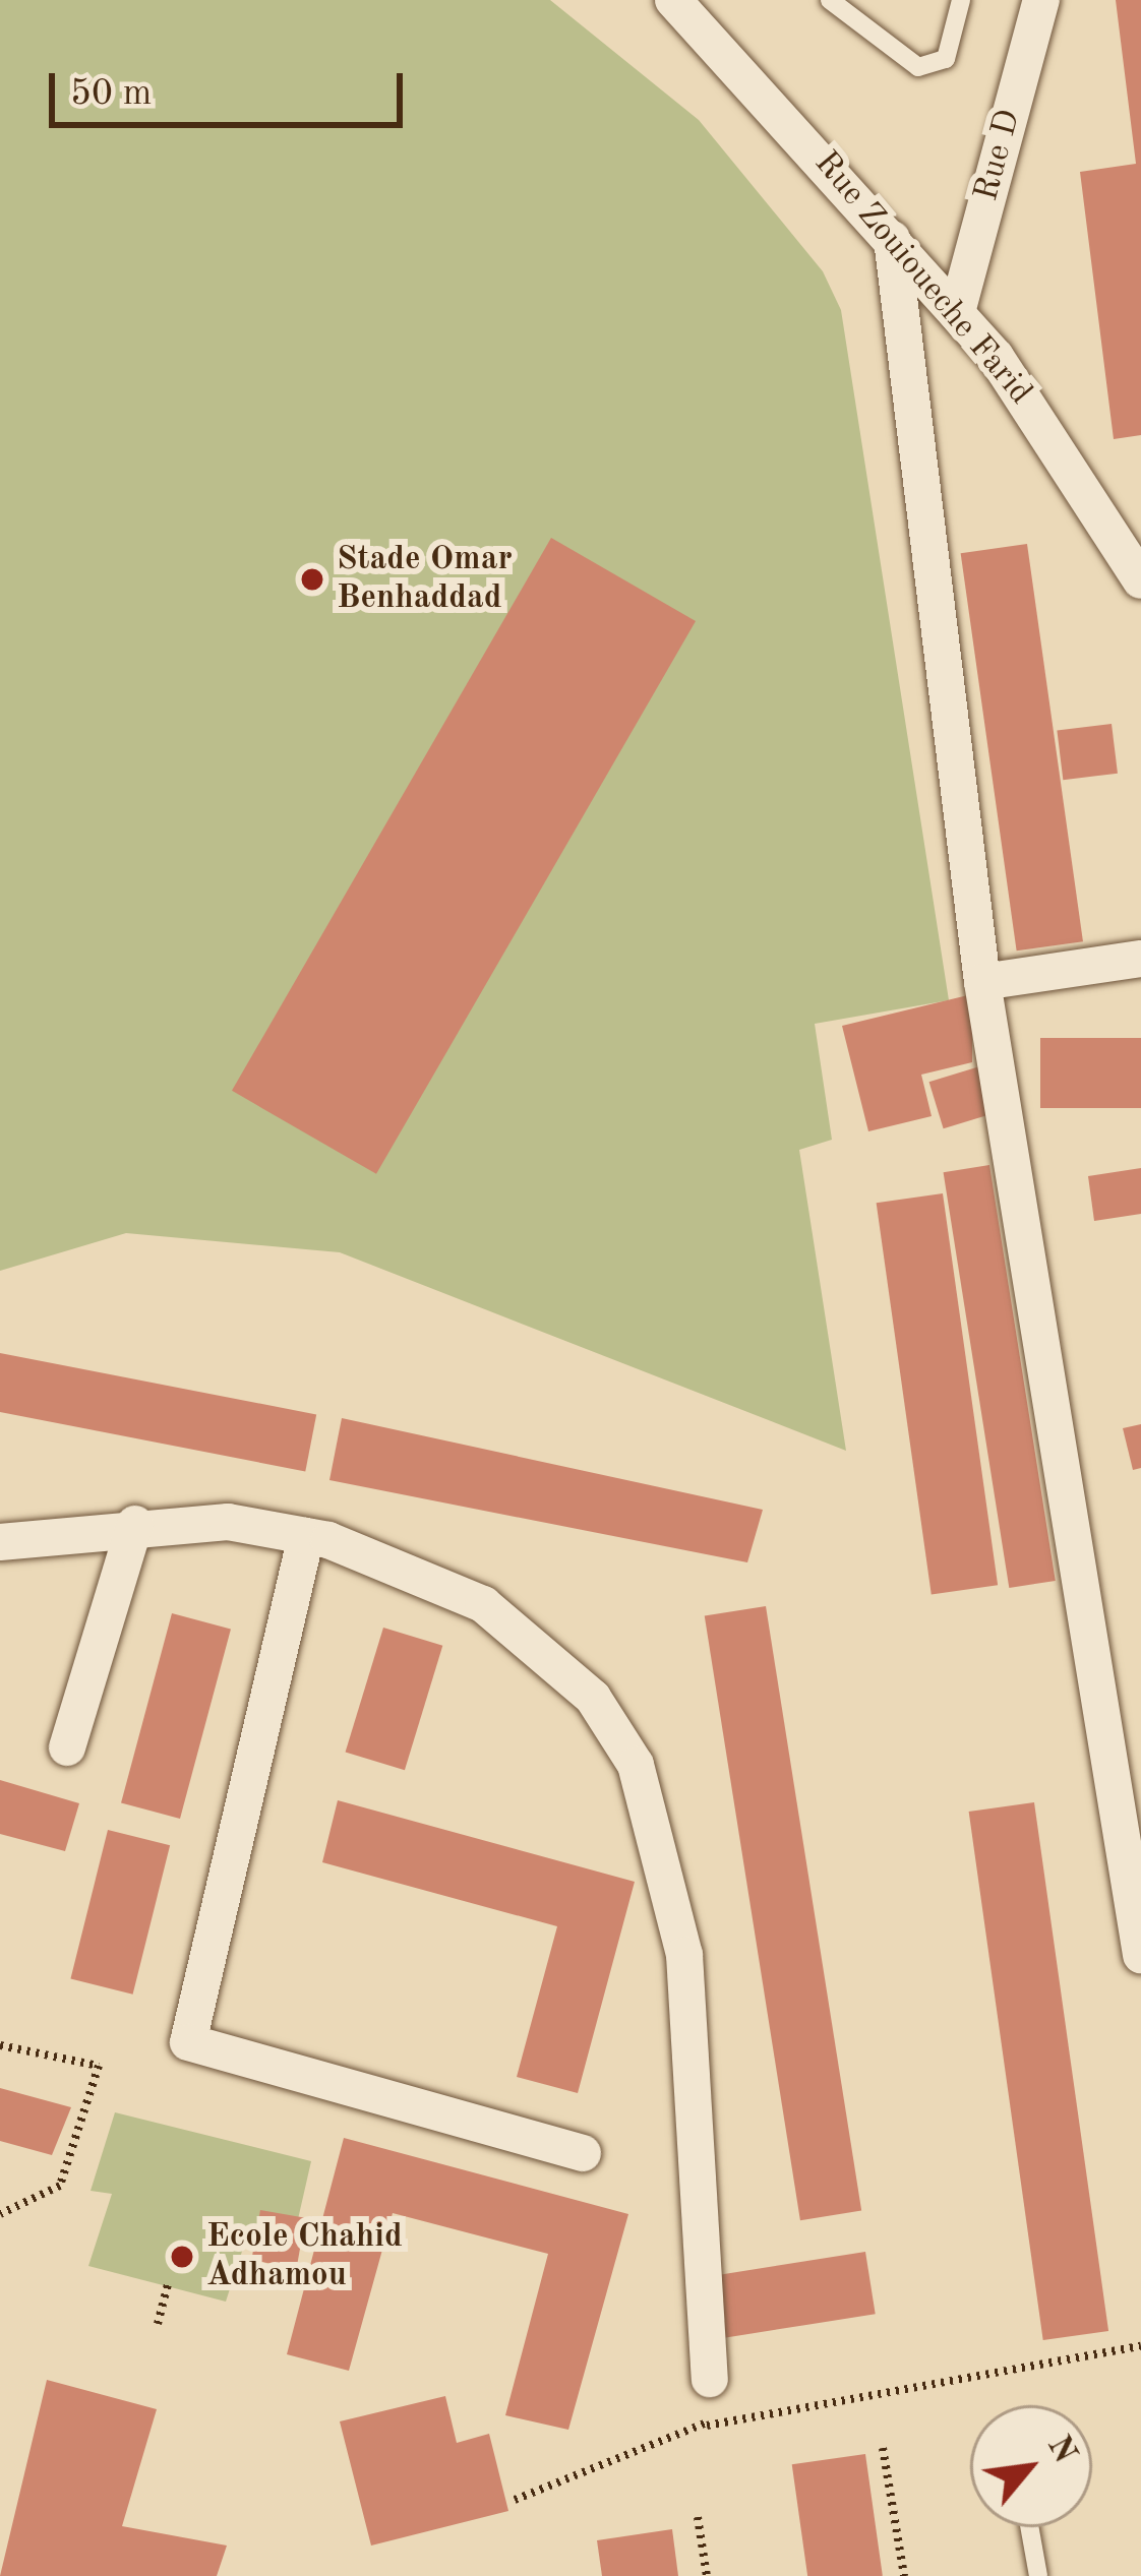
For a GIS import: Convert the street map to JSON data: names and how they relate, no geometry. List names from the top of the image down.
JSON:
{
  "streets": {
    "street": ["Rue D", "Rue Zouioueche Farid"]
  },
  "crossings": [
    ["Rue D", "Rue Zouioueche Farid"]
  ],
  "places": ["Stade Omar Benhaddad", "Ecole Chahid Adhamou"],
  "scale_bar": "50 m",
  "north": "top right"
}
